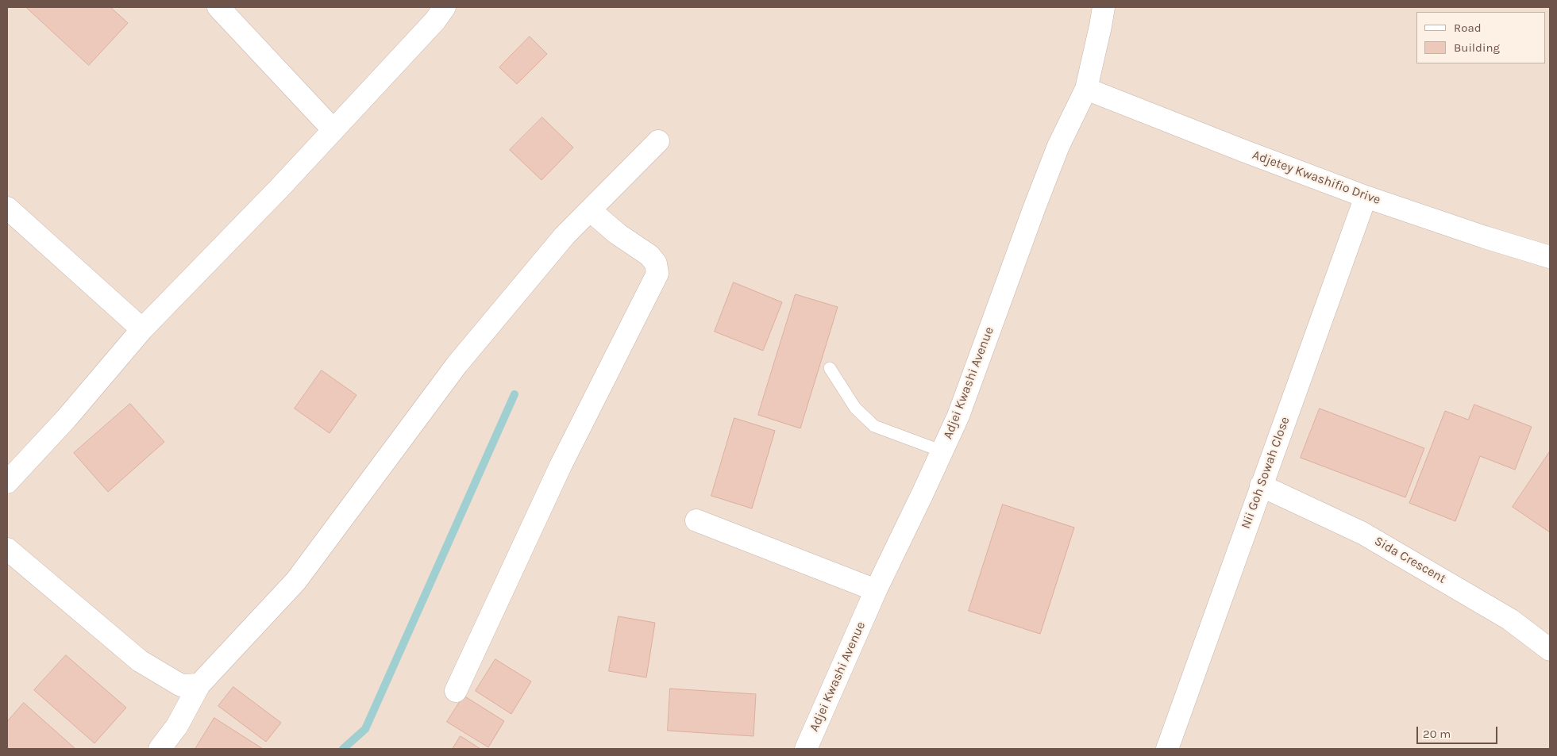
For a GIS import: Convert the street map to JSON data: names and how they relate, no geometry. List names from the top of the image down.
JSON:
{
  "streets": {
    "street": [
      "Adjetey Kwashifio Drive",
      "Adjei Kwashi Avenue",
      "Nii Goh Sowah Close",
      "Sida Crescent"
    ]
  },
  "crossings": [
    ["Adjetey Kwashifio Drive", "Adjei Kwashi Avenue"],
    ["Adjetey Kwashifio Drive", "Nii Goh Sowah Close"],
    ["Nii Goh Sowah Close", "Sida Crescent"]
  ],
  "legend": ["Road", "Building"],
  "scale_bar": "20 m"
}
